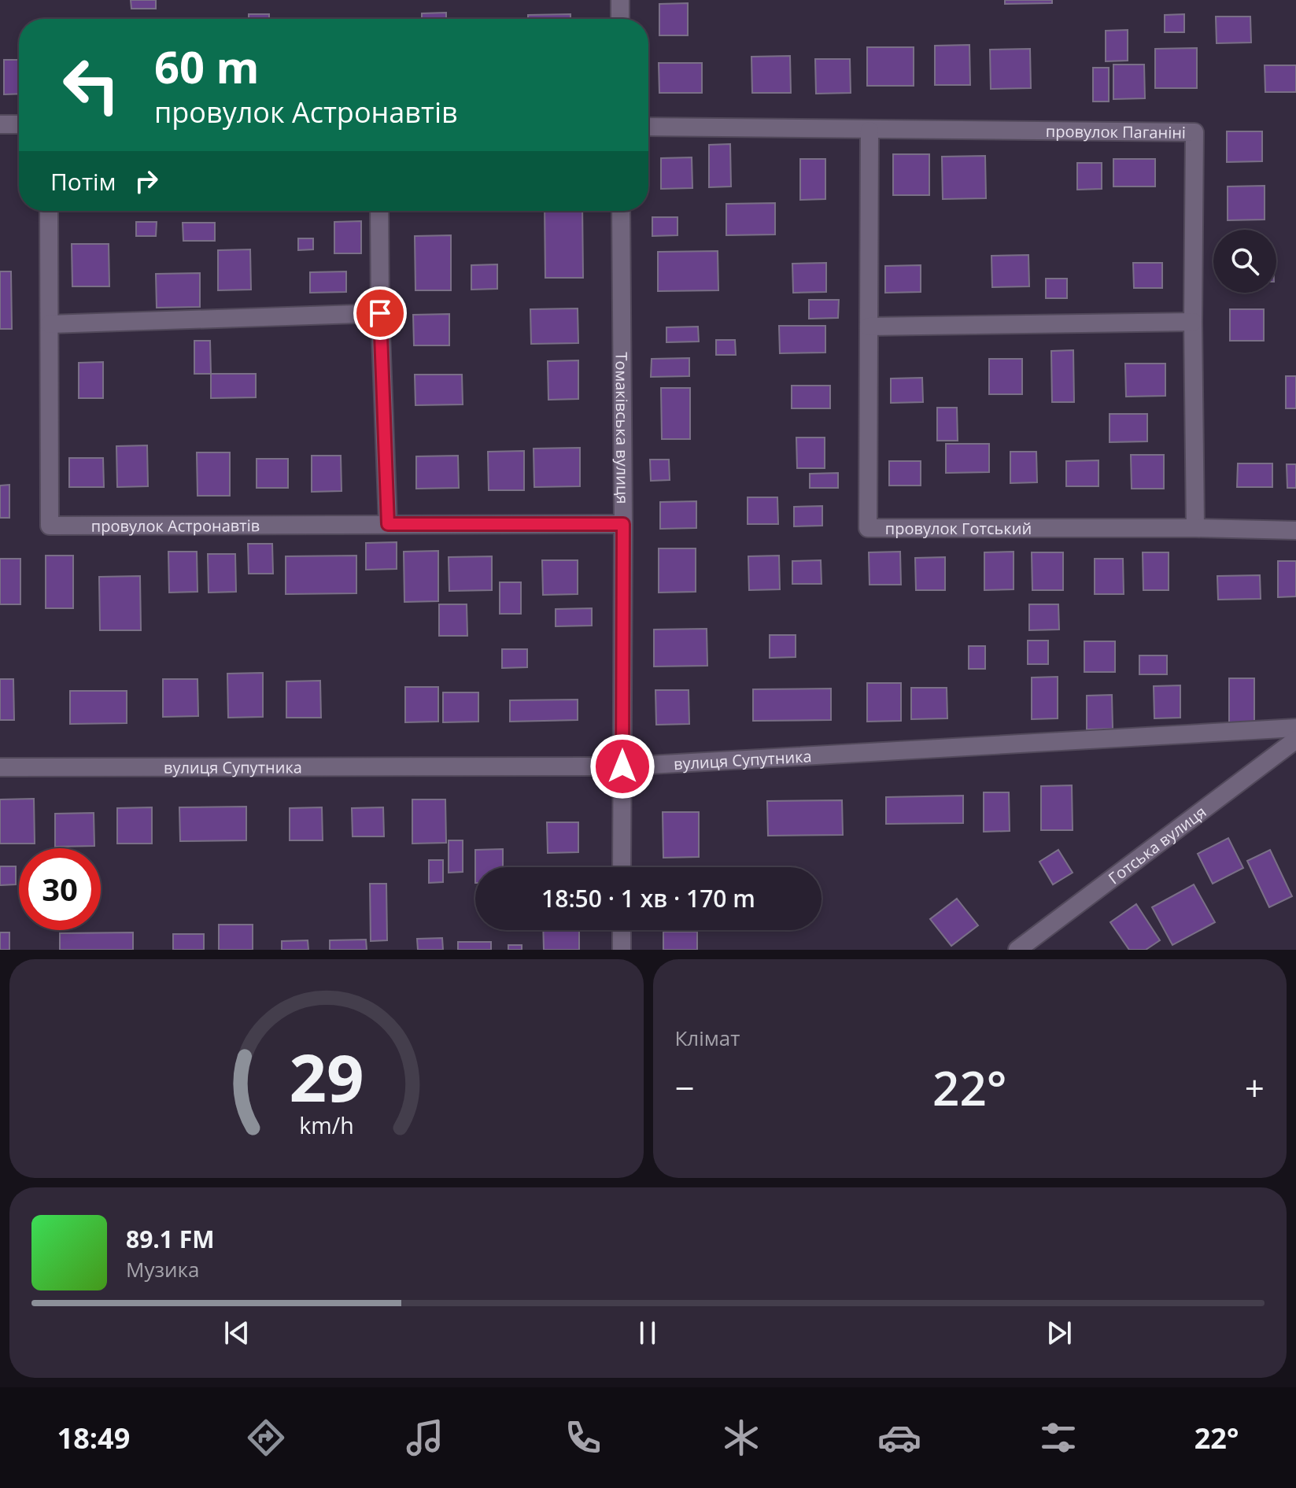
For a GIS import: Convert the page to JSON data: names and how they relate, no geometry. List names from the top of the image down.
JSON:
{
  "streets": {
    "street": [
      "провулок Паганіні",
      "Томаківська вулиця",
      "провулок Астронавтів",
      "провулок Готський",
      "вулиця Супутника",
      "Готська вулиця"
    ]
  },
  "crossings": [
    ["провулок Паганіні", "провулок Готський"],
    ["Томаківська вулиця", "провулок Астронавтів"],
    ["Томаківська вулиця", "вулиця Супутника"]
  ],
  "page": {
    "turn": ["60 m", "провулок Астронавтів"],
    "then": "Потім",
    "limit": "30",
    "trip": "18:50 · 1 хв · 170 m",
    "tile": "Клімат",
    "heat": ["−", "22°", "+"],
    "song": ["89.1 FM", "Музика"],
    "tabs": ["18:49", "22°"],
    "gauge": ["29", "km/h"]
  }
}
